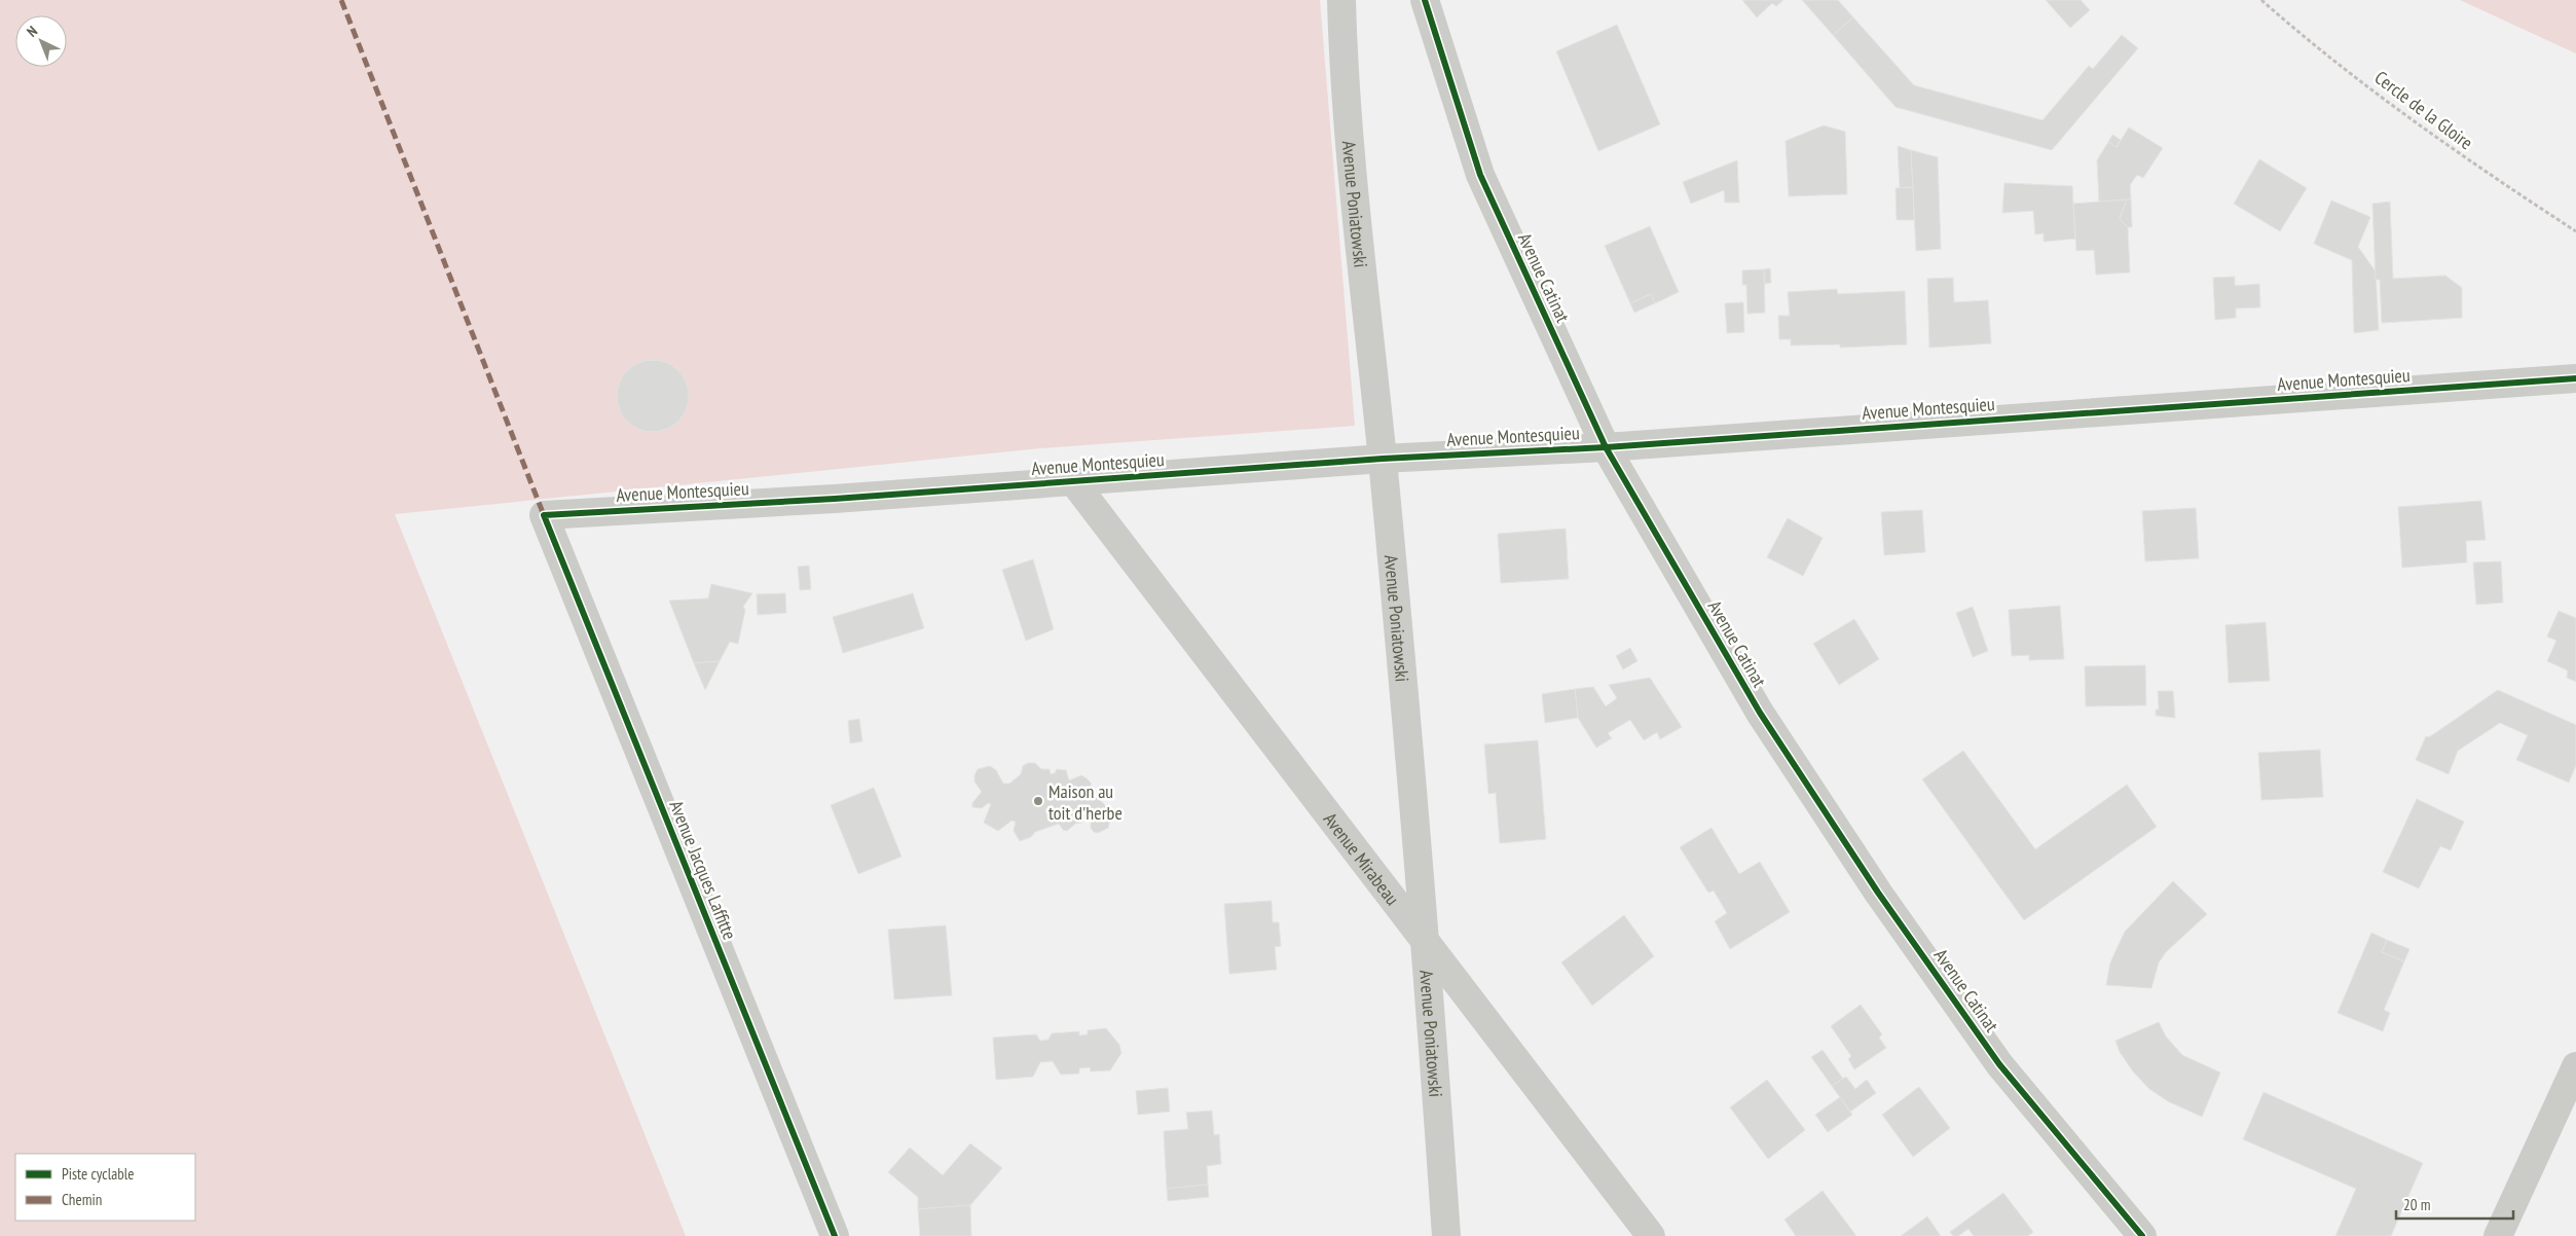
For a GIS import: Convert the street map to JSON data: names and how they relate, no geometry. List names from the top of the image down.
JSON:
{
  "streets": {
    "street": [
      "Avenue Poniatowski",
      "Avenue Catinat",
      "Avenue Montesquieu",
      "Avenue Mirabeau",
      "Avenue Jacques Laffitte"
    ],
    "path": ["Cercle de la Gloire"]
  },
  "crossings": [
    ["Avenue Poniatowski", "Avenue Montesquieu"],
    ["Avenue Poniatowski", "Avenue Mirabeau"],
    ["Avenue Catinat", "Avenue Montesquieu"],
    ["Avenue Montesquieu", "Avenue Mirabeau"],
    ["Avenue Montesquieu", "Avenue Jacques Laffitte"]
  ],
  "places": ["Maison au toit d'herbe"],
  "legend": ["Piste cyclable", "Chemin"],
  "scale_bar": "20 m",
  "north": "top left"
}
